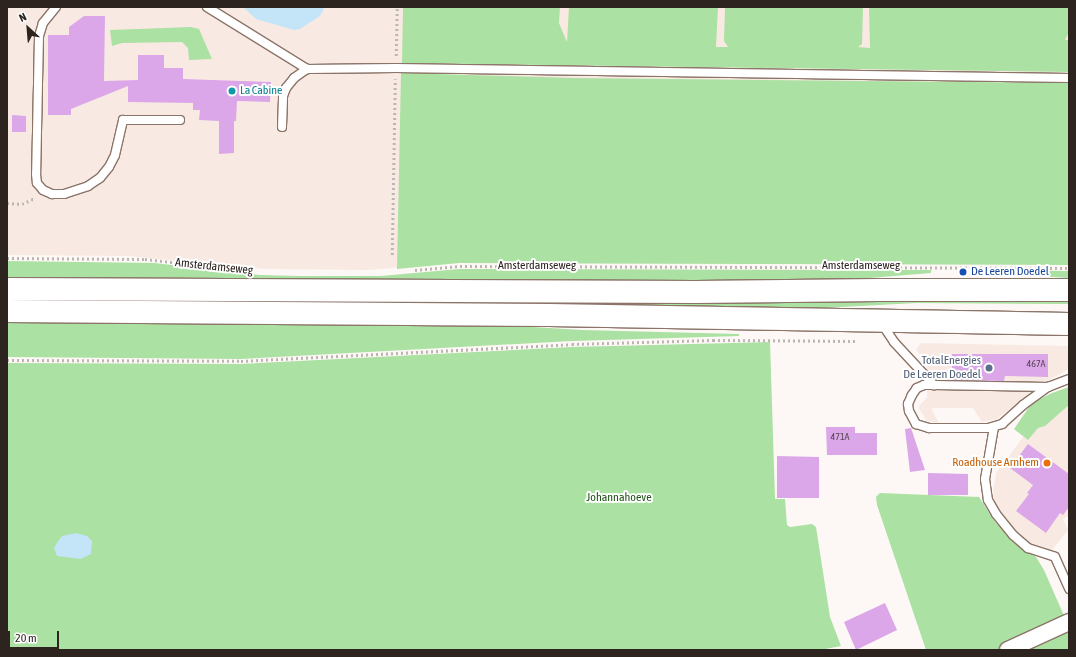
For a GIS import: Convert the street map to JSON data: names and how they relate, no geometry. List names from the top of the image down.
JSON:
{
  "streets": {
    "main road": ["Amsterdamseweg"]
  },
  "parks": ["Johannahoeve"],
  "places": [
    "La Cabine",
    "De Leeren Doedel",
    "TotalEnergies De Leeren Doedel",
    "Roadhouse Arnhem"
  ],
  "house_numbers": ["467A", "471A"],
  "scale_bar": "20 m",
  "north": "top left"
}
